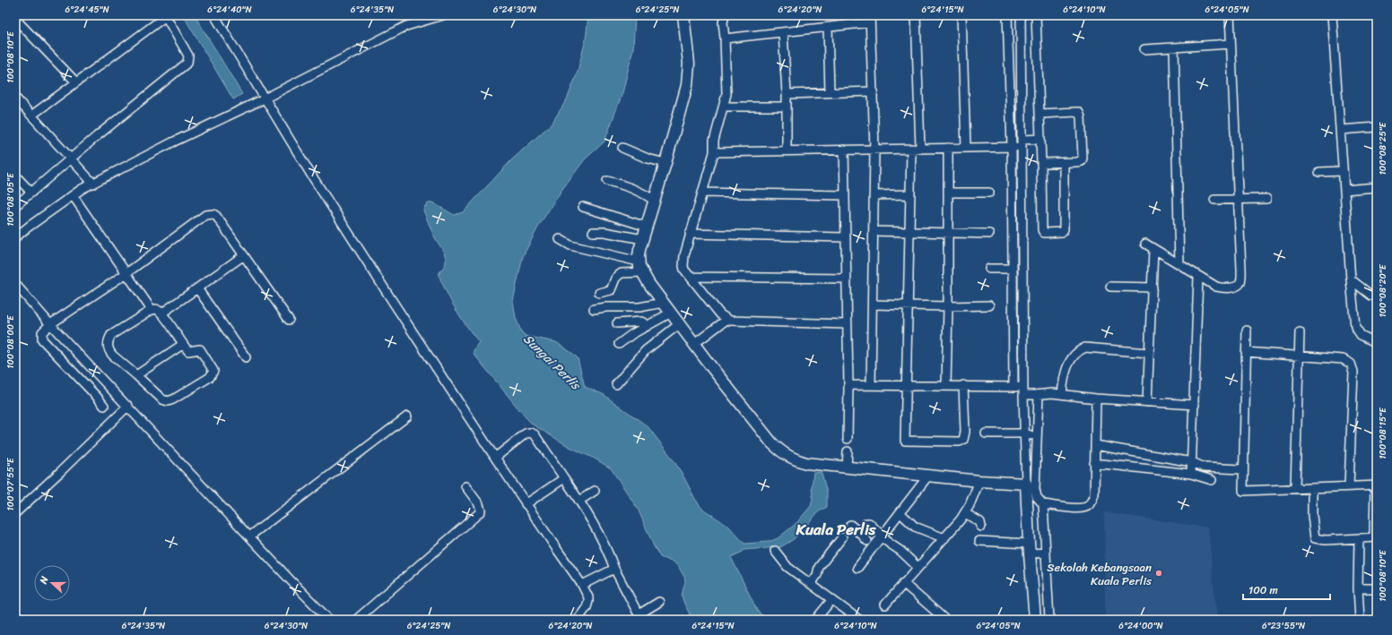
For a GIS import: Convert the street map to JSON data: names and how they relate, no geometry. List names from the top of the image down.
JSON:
{
  "districts": ["Kuala Perlis"],
  "water": ["Sungai Perlis"],
  "places": ["Sekolah Kebangsaan Kuala Perlis"],
  "scale_bar": "100 m",
  "north": "left",
  "coordinates": [
    "6°24'45\"N",
    "6°24'40\"N",
    "6°24'35\"N",
    "6°24'30\"N",
    "6°24'25\"N",
    "6°24'20\"N",
    "6°24'15\"N",
    "6°24'10\"N",
    "6°24'05\"N",
    "100°08'10\"E",
    "100°08'25\"E",
    "100°08'05\"E",
    "100°08'20\"E",
    "100°08'00\"E",
    "100°08'15\"E",
    "100°07'55\"E",
    "6°24'00\"N",
    "6°23'55\"N"
  ]
}
